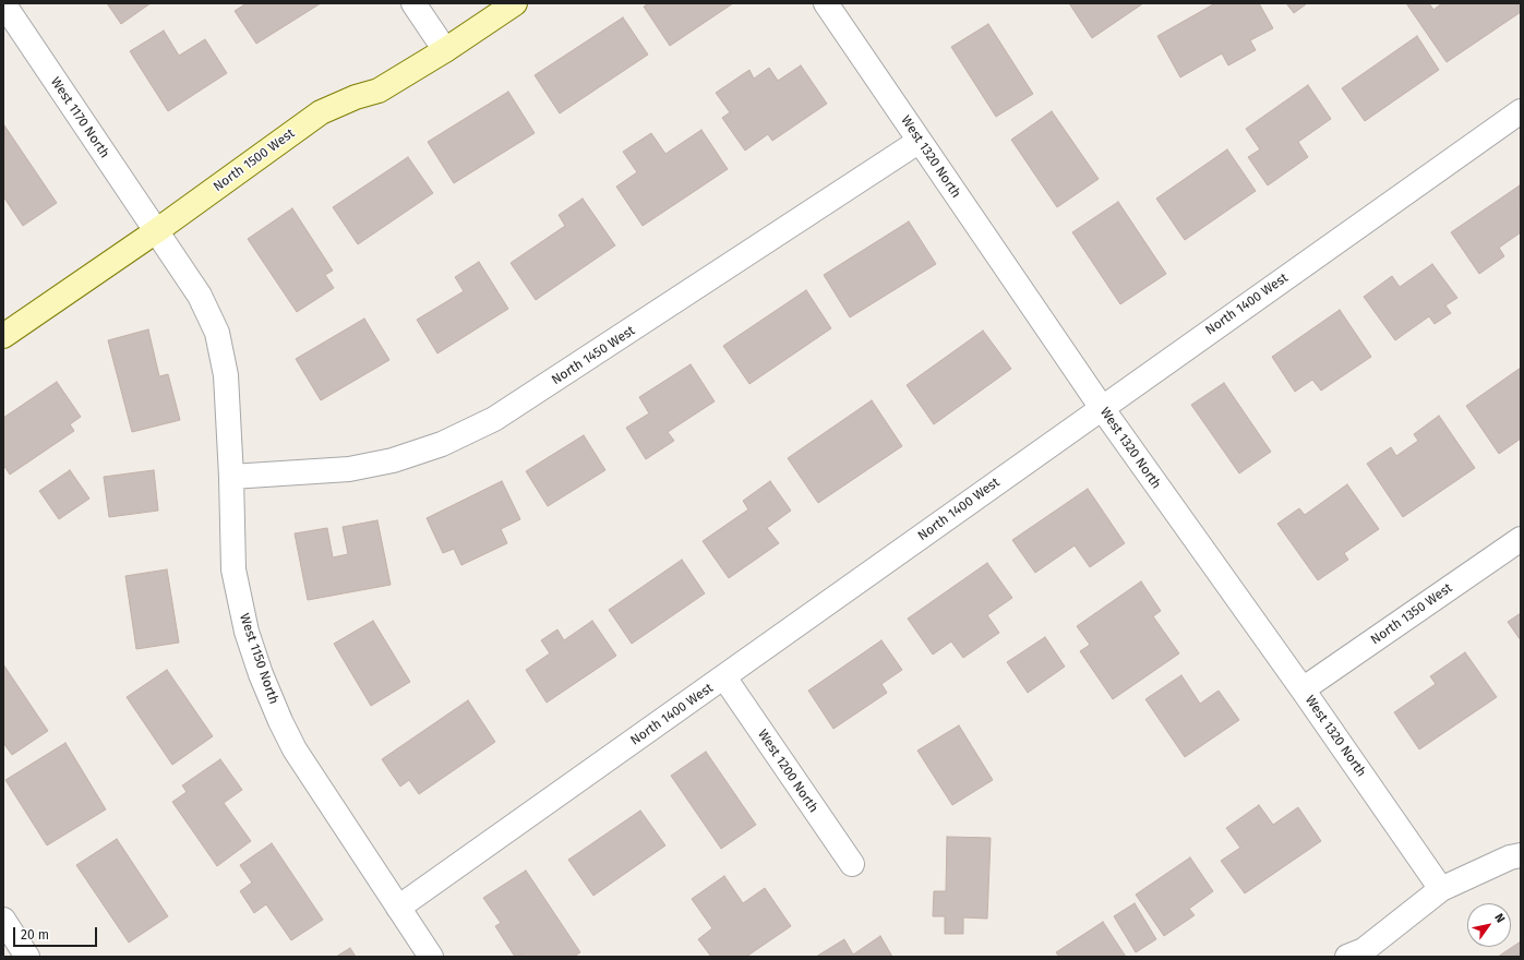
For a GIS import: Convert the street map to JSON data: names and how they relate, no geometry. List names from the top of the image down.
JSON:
{
  "streets": {
    "street": [
      "West 1170 North",
      "West 1320 North",
      "North 1500 West",
      "North 1400 West",
      "North 1450 West",
      "North 1350 West",
      "West 1150 North",
      "West 1200 North"
    ]
  },
  "crossings": [
    ["West 1170 North", "North 1500 West"],
    ["West 1170 North", "West 1150 North"],
    ["West 1320 North", "North 1400 West"],
    ["West 1320 North", "North 1450 West"],
    ["West 1320 North", "North 1350 West"],
    ["North 1500 West", "West 1150 North"],
    ["North 1400 West", "West 1150 North"],
    ["North 1400 West", "West 1200 North"],
    ["North 1450 West", "West 1150 North"]
  ],
  "scale_bar": "20 m",
  "north": "top right"
}
